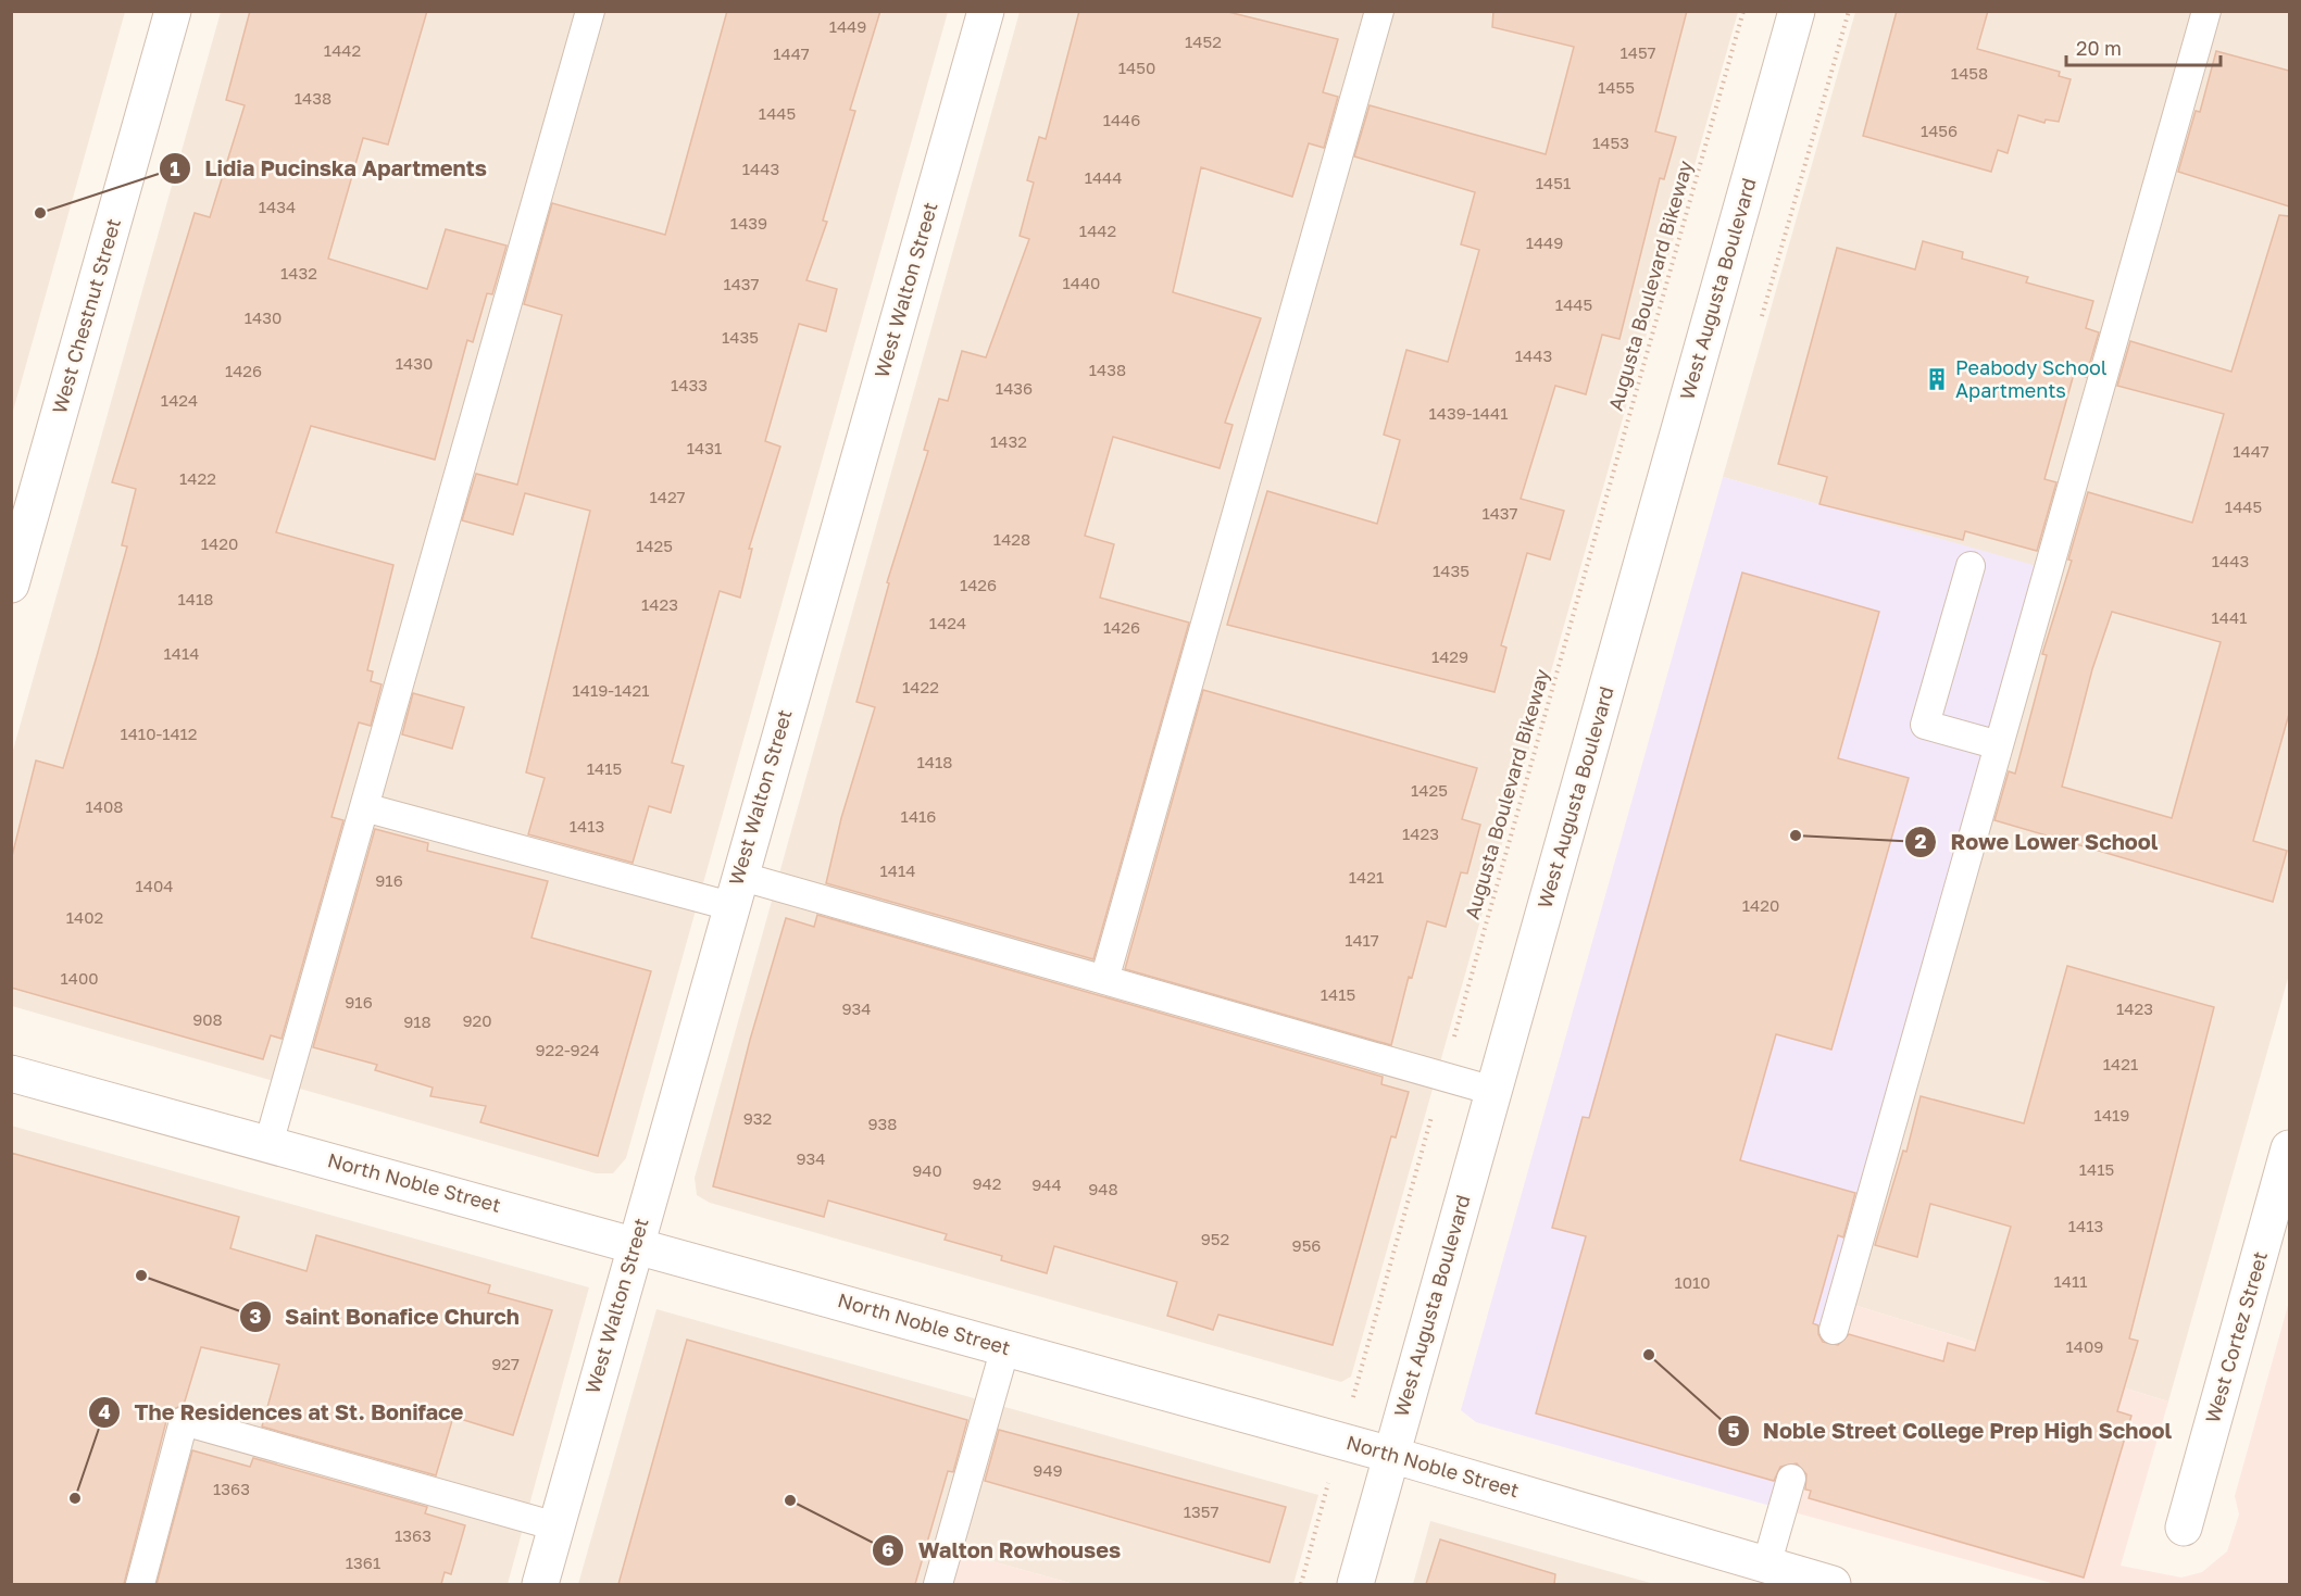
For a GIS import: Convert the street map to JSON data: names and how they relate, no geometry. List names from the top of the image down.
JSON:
{
  "streets": {
    "street": [
      "West Augusta Boulevard",
      "West Walton Street",
      "West Chestnut Street",
      "North Noble Street",
      "West Cortez Street"
    ],
    "path": ["Augusta Boulevard Bikeway"]
  },
  "crossings": [
    ["Augusta Boulevard Bikeway", "North Noble Street"],
    ["West Augusta Boulevard", "North Noble Street"],
    ["West Walton Street", "North Noble Street"]
  ],
  "places": {
    "other": [
      "Lidia Pucinska Apartments",
      "Rowe Lower School",
      "Saint Bonafice Church",
      "Noble Street College Prep High School",
      "The Residences at St. Boniface",
      "Walton Rowhouses"
    ],
    "building": ["Peabody School Apartments"]
  },
  "house_numbers": [
    "1449",
    "1452",
    "1442",
    "1457",
    "1447",
    "1450",
    "1458",
    "1455",
    "1438",
    "1445",
    "1446",
    "1456",
    "1453",
    "1443",
    "1444",
    "1451",
    "1434",
    "1439",
    "1442",
    "1449",
    "1432",
    "1440",
    "1437",
    "1445",
    "1430",
    "1435",
    "1443",
    "1430",
    "1438",
    "1426",
    "1433",
    "1436",
    "1424",
    "1439-1441",
    "1432",
    "1431",
    "1447",
    "1422",
    "1427",
    "1445",
    "1437",
    "1428",
    "1420",
    "1425",
    "1443",
    "1435",
    "1426",
    "1418",
    "1423",
    "1441",
    "1424",
    "1426",
    "1414",
    "1429",
    "1422",
    "1419-1421",
    "1410-1412",
    "1418",
    "1415",
    "1425",
    "1408",
    "1416",
    "1413",
    "1423",
    "1414",
    "1421",
    "916",
    "1404",
    "1420",
    "1402",
    "1417",
    "1400",
    "1415",
    "916",
    "934",
    "1423",
    "908",
    "920",
    "918",
    "922-924",
    "1421",
    "1419",
    "932",
    "938",
    "934",
    "1415",
    "940",
    "942",
    "944",
    "948",
    "1413",
    "952",
    "956",
    "1411",
    "1010",
    "1409",
    "927",
    "949",
    "1363",
    "1357",
    "1363",
    "1361"
  ],
  "scale_bar": "20 m"
}
